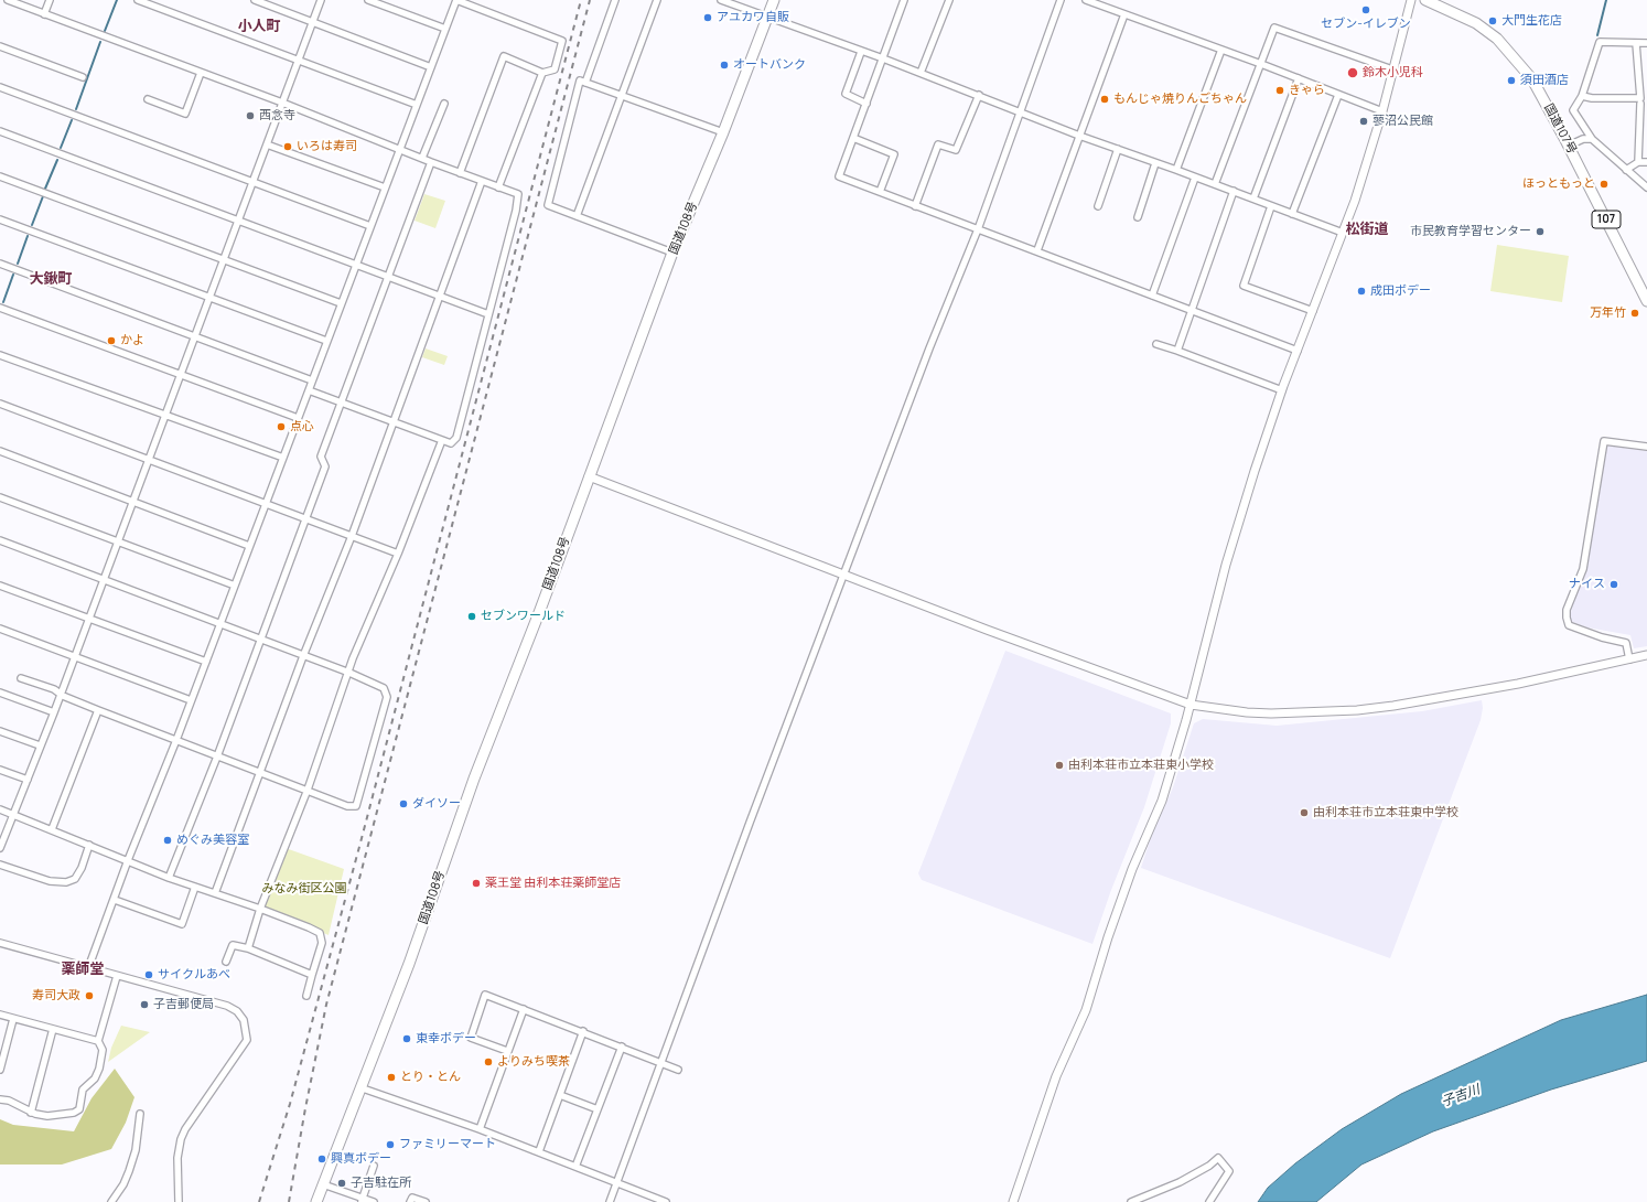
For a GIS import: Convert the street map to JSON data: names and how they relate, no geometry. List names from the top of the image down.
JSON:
{
  "streets": {
    "highway": ["国道107号", "107", "国道108号"]
  },
  "districts": [
    "小人町",
    "松街道",
    "大鍬町",
    "薬師堂"
  ],
  "water": ["子吉川"],
  "parks": ["みなみ街区公園"],
  "places": [
    "セブン-イレブン",
    "アユカワ自販",
    "大門生花店",
    "オートバンク",
    "鈴木小児科",
    "須田酒店",
    "きゃら",
    "もんじゃ焼りんごちゃん",
    "西念寺",
    "蓼沼公民館",
    "いろは寿司",
    "ほっともっと",
    "市民教育学習センター",
    "成田ボデー",
    "万年竹",
    "かよ",
    "点心",
    "ナイス",
    "セブンワールド",
    "由利本荘市立本荘東小学校",
    "ダイソー",
    "由利本荘市立本荘東中学校",
    "めぐみ美容室",
    "薬王堂 由利本荘薬師堂店",
    "サイクルあべ",
    "寿司大政",
    "子吉郵便局",
    "東幸ボデー",
    "よりみち喫茶",
    "とり・とん",
    "ファミリーマート",
    "興真ボデー",
    "子吉駐在所"
  ]
}
